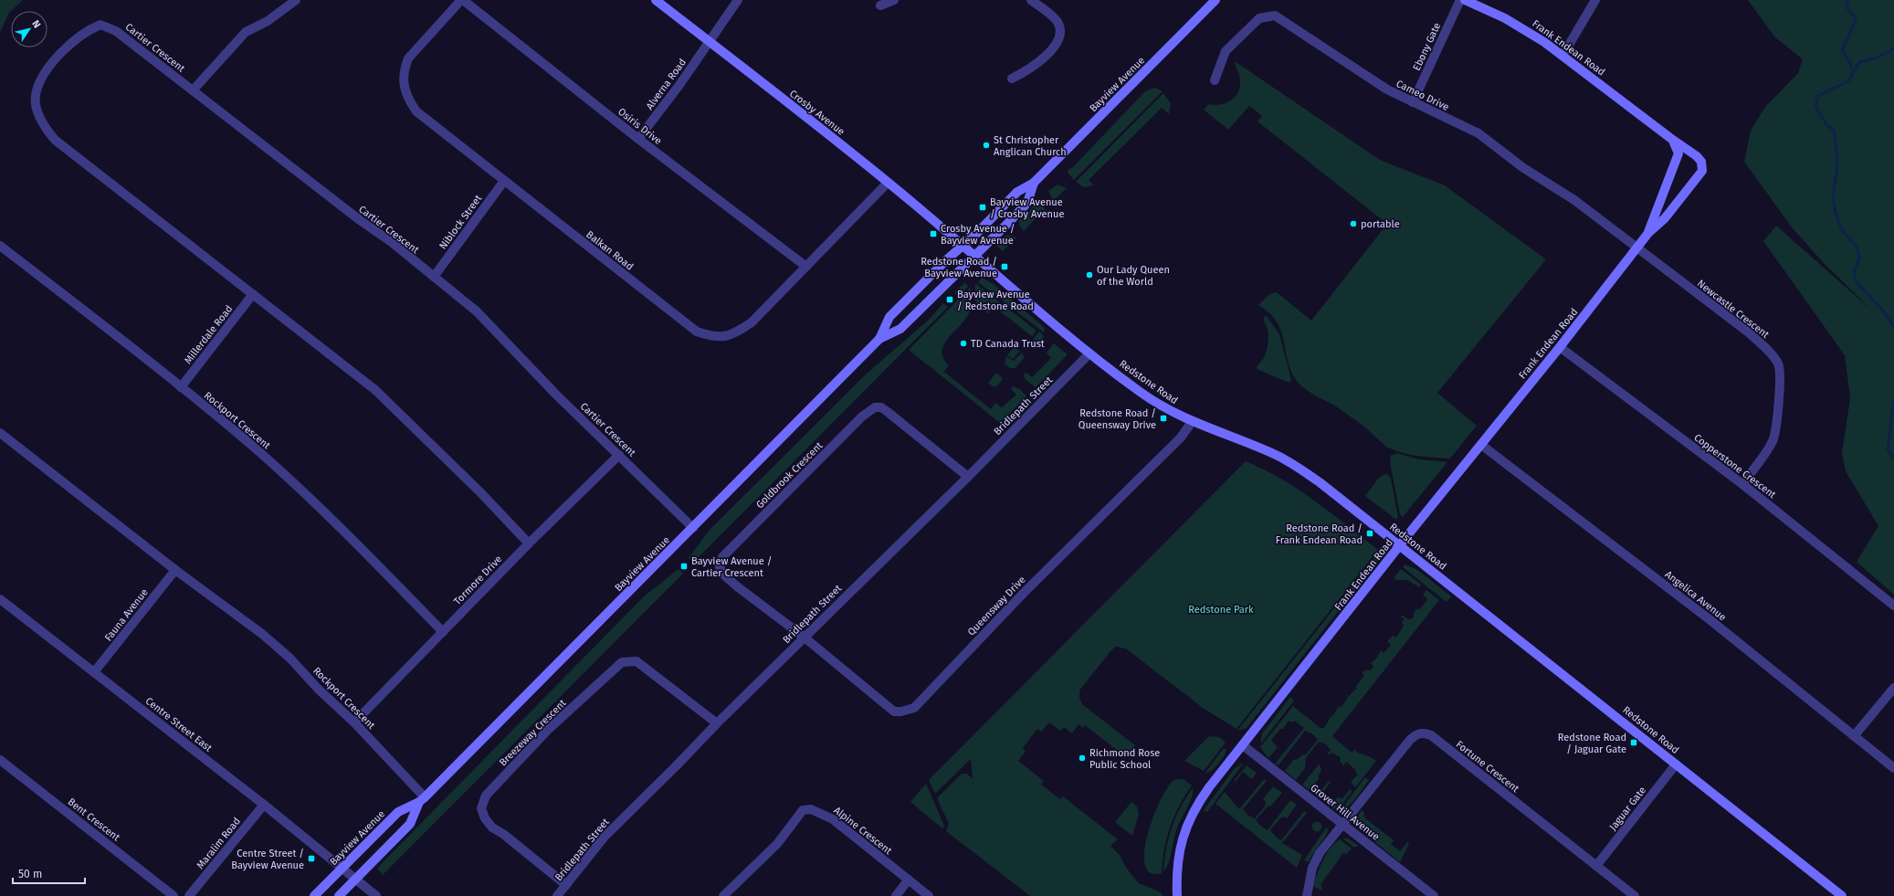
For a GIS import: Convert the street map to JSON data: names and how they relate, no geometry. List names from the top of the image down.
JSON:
{
  "streets": {
    "street": [
      "Ebony Gate",
      "Cartier Crescent",
      "Frank Endean Road",
      "Alverna Road",
      "Bayview Avenue",
      "Cameo Drive",
      "Crosby Avenue",
      "Osiris Drive",
      "Niblock Street",
      "Balkan Road",
      "Newcastle Crescent",
      "Millerdale Road",
      "Redstone Road",
      "Bridlepath Street",
      "Rockport Crescent",
      "Copperstone Crescent",
      "Goldbrook Crescent",
      "Tormore Drive",
      "Angelica Avenue",
      "Queensway Drive",
      "Fauna Avenue",
      "Centre Street East",
      "Breezeway Crescent",
      "Fortune Crescent",
      "Jaguar Gate",
      "Grover Hill Avenue",
      "Bent Crescent",
      "Alpine Crescent",
      "Maralim Road"
    ]
  },
  "crossings": [
    ["Ebony Gate", "Cameo Drive"],
    ["Cartier Crescent", "Bayview Avenue"],
    ["Cartier Crescent", "Niblock Street"],
    ["Cartier Crescent", "Millerdale Road"],
    ["Cartier Crescent", "Tormore Drive"],
    ["Frank Endean Road", "Cameo Drive"],
    ["Frank Endean Road", "Newcastle Crescent"],
    ["Frank Endean Road", "Redstone Road"],
    ["Frank Endean Road", "Copperstone Crescent"],
    ["Frank Endean Road", "Angelica Avenue"],
    ["Frank Endean Road", "Grover Hill Avenue"],
    ["Alverna Road", "Crosby Avenue"],
    ["Alverna Road", "Osiris Drive"],
    ["Bayview Avenue", "Crosby Avenue"],
    ["Bayview Avenue", "Redstone Road"],
    ["Bayview Avenue", "Rockport Crescent"],
    ["Bayview Avenue", "Centre Street East"],
    ["Cameo Drive", "Newcastle Crescent"],
    ["Crosby Avenue", "Balkan Road"],
    ["Crosby Avenue", "Redstone Road"],
    ["Osiris Drive", "Balkan Road"],
    ["Niblock Street", "Balkan Road"],
    ["Newcastle Crescent", "Copperstone Crescent"],
    ["Millerdale Road", "Rockport Crescent"],
    ["Redstone Road", "Bridlepath Street"],
    ["Redstone Road", "Queensway Drive"],
    ["Redstone Road", "Jaguar Gate"],
    ["Bridlepath Street", "Goldbrook Crescent"],
    ["Bridlepath Street", "Queensway Drive"],
    ["Bridlepath Street", "Breezeway Crescent"],
    ["Rockport Crescent", "Tormore Drive"],
    ["Rockport Crescent", "Fauna Avenue"],
    ["Goldbrook Crescent", "Queensway Drive"],
    ["Fauna Avenue", "Centre Street East"],
    ["Centre Street East", "Maralim Road"],
    ["Fortune Crescent", "Jaguar Gate"],
    ["Fortune Crescent", "Grover Hill Avenue"]
  ],
  "parks": ["Redstone Park"],
  "places": {
    "other": [
      "St Christopher Anglican Church",
      "portable",
      "Our Lady Queen of the World",
      "TD Canada Trust",
      "Richmond Rose Public School"
    ],
    "transit": [
      "Bayview Avenue / Crosby Avenue",
      "Crosby Avenue / Bayview Avenue",
      "Redstone Road / Bayview Avenue",
      "Bayview Avenue / Redstone Road",
      "Redstone Road / Queensway Drive",
      "Redstone Road / Frank Endean Road",
      "Bayview Avenue / Cartier Crescent",
      "Redstone Road / Jaguar Gate",
      "Centre Street / Bayview Avenue"
    ]
  },
  "scale_bar": "50 m",
  "north": "top right"
}
